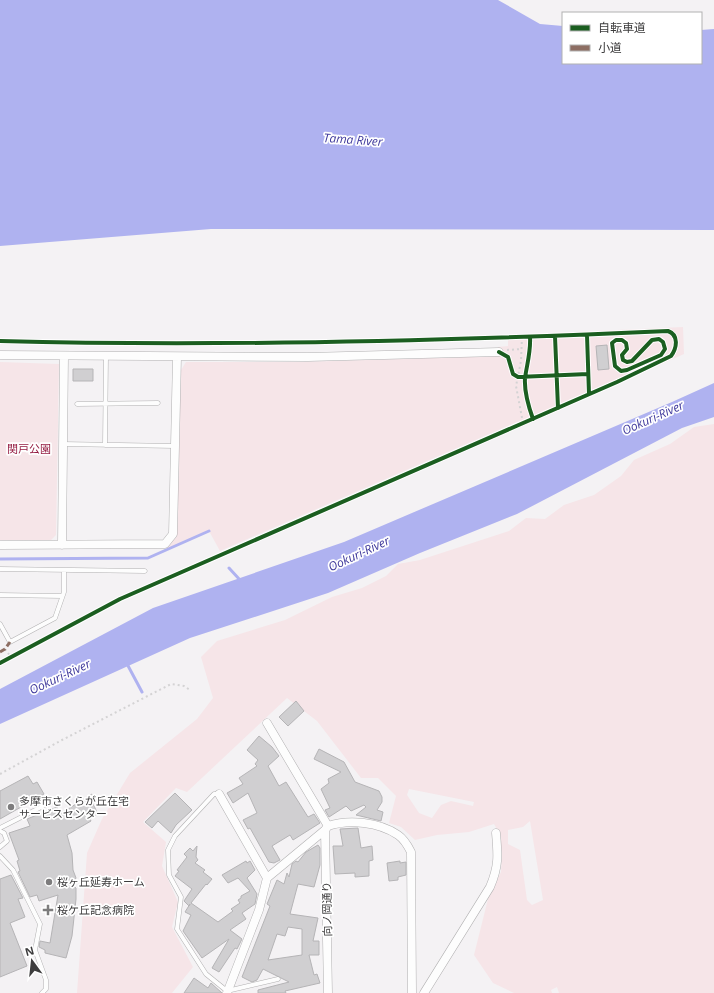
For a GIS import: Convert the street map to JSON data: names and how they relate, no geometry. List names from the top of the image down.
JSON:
{
  "streets": {
    "street": ["向ノ岡通り"]
  },
  "water": ["Tama River", "Ookuri-River"],
  "parks": ["関戸公園"],
  "places": {
    "other": ["多摩市さくらが丘在宅 サービスセンター", "桜ヶ丘延寿ホーム"],
    "health": ["桜ケ丘記念病院"]
  },
  "legend": ["自転車道", "小道"],
  "north": "top"
}
